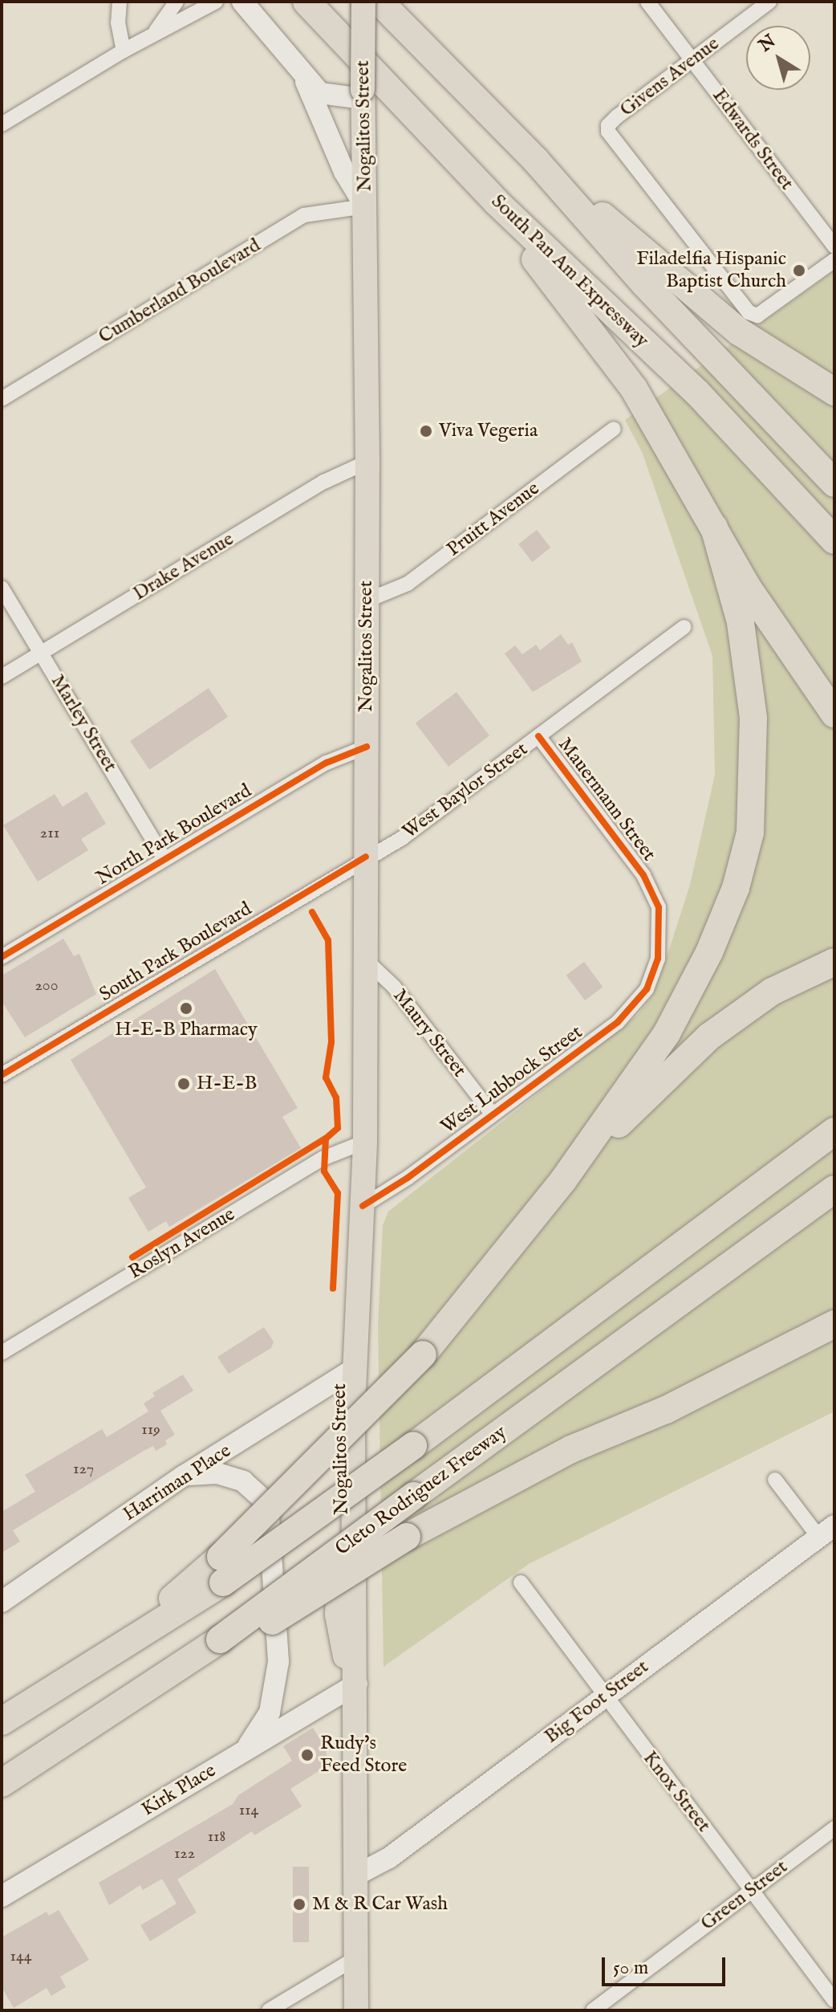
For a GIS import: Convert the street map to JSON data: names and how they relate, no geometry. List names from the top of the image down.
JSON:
{
  "streets": {
    "highway": ["South Pan Am Expressway", "Cleto Rodriguez Freeway"],
    "main road": [
      "Nogalitos Street",
      "Harriman Place",
      "Big Foot Street",
      "Kirk Place"
    ],
    "street": [
      "Givens Avenue",
      "Edwards Street",
      "Cumberland Boulevard",
      "Pruitt Avenue",
      "Drake Avenue",
      "Marley Street",
      "West Baylor Street",
      "Mauermann Street",
      "North Park Boulevard",
      "South Park Boulevard",
      "Maury Street",
      "West Lubbock Street",
      "Roslyn Avenue",
      "Knox Street",
      "Green Street"
    ]
  },
  "crossings": [
    ["Givens Avenue", "Edwards Street"],
    ["Nogalitos Street", "Cumberland Boulevard"],
    ["Nogalitos Street", "Pruitt Avenue"],
    ["Nogalitos Street", "Drake Avenue"],
    ["Nogalitos Street", "West Baylor Street"],
    ["Nogalitos Street", "North Park Boulevard"],
    ["Nogalitos Street", "South Park Boulevard"],
    ["Nogalitos Street", "Maury Street"],
    ["Nogalitos Street", "West Lubbock Street"],
    ["Nogalitos Street", "Roslyn Avenue"],
    ["Nogalitos Street", "Harriman Place"],
    ["Nogalitos Street", "Big Foot Street"],
    ["Nogalitos Street", "Kirk Place"],
    ["Drake Avenue", "Marley Street"],
    ["Marley Street", "North Park Boulevard"],
    ["West Baylor Street", "Mauermann Street"],
    ["West Baylor Street", "South Park Boulevard"],
    ["Mauermann Street", "West Lubbock Street"],
    ["Maury Street", "West Lubbock Street"],
    ["Big Foot Street", "Knox Street"],
    ["Knox Street", "Green Street"]
  ],
  "places": [
    "Filadelfia Hispanic Baptist Church",
    "Viva Vegeria",
    "H-E-B Pharmacy",
    "H-E-B",
    "Rudy's Feed Store",
    "M & R Car Wash"
  ],
  "house_numbers": [
    "211",
    "200",
    "119",
    "127",
    "114",
    "118",
    "122",
    "144"
  ],
  "scale_bar": "50 m",
  "north": "top left"
}
